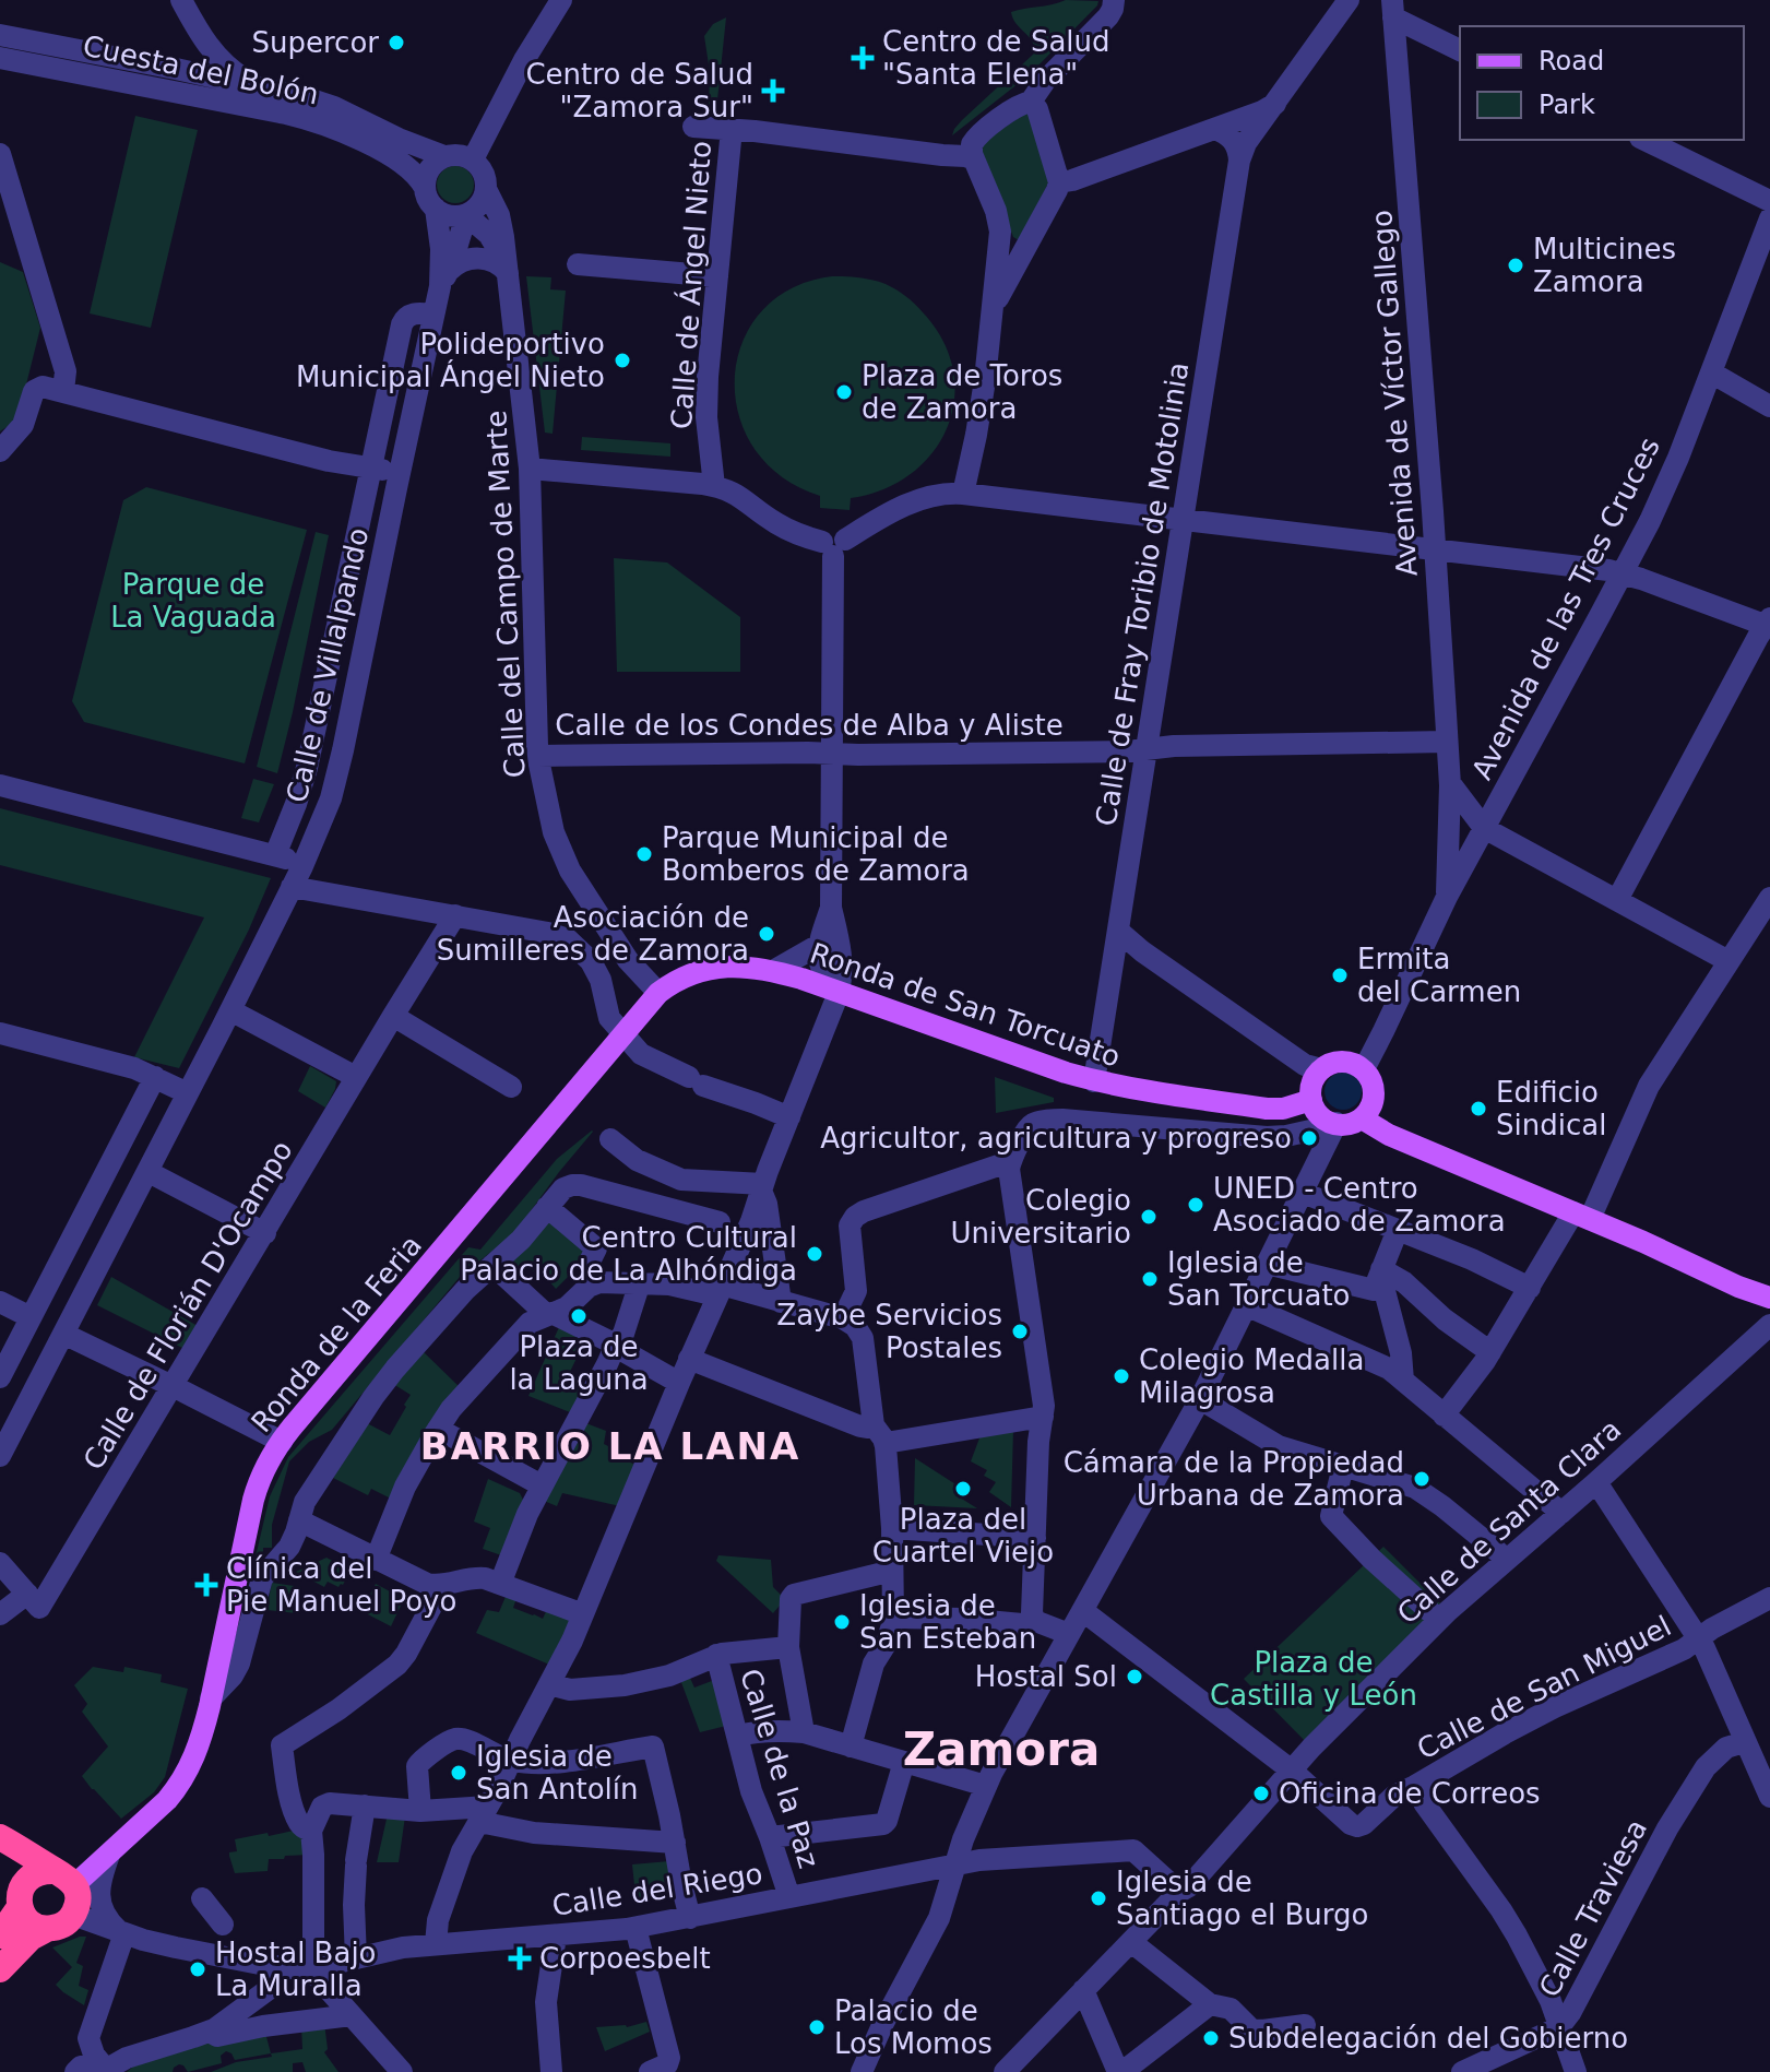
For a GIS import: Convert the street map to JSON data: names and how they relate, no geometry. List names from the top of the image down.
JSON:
{
  "streets": {
    "main road": ["Ronda de San Torcuato", "Ronda de la Feria"],
    "street": [
      "Cuesta del Bolón",
      "Calle de Ángel Nieto",
      "Avenida de Víctor Gallego",
      "Calle del Campo de Marte",
      "Calle de Fray Toribio de Motolinia",
      "Avenida de las Tres Cruces",
      "Calle de Villalpando",
      "Calle de los Condes de Alba y Aliste",
      "Calle de Florián D'Ocampo",
      "Calle de Santa Clara",
      "Calle de San Miguel",
      "Calle de la Paz",
      "Calle del Riego",
      "Calle Traviesa"
    ]
  },
  "crossings": [
    ["Cuesta del Bolón", "Calle del Campo de Marte"],
    ["Cuesta del Bolón", "Calle de Villalpando"],
    ["Avenida de Víctor Gallego", "Avenida de las Tres Cruces"],
    ["Avenida de Víctor Gallego", "Calle de los Condes de Alba y Aliste"],
    ["Avenida de Víctor Gallego", "Ronda de San Torcuato"],
    ["Calle del Campo de Marte", "Calle de Villalpando"],
    ["Calle del Campo de Marte", "Calle de los Condes de Alba y Aliste"],
    ["Calle del Campo de Marte", "Ronda de San Torcuato"],
    ["Calle del Campo de Marte", "Ronda de la Feria"],
    ["Calle de Fray Toribio de Motolinia", "Calle de los Condes de Alba y Aliste"],
    ["Calle de Fray Toribio de Motolinia", "Ronda de San Torcuato"],
    ["Ronda de San Torcuato", "Ronda de la Feria"],
    ["Ronda de la Feria", "Calle del Riego"],
    ["Calle de Santa Clara", "Calle de San Miguel"],
    ["Calle de Santa Clara", "Calle del Riego"],
    ["Calle de la Paz", "Calle del Riego"]
  ],
  "districts": ["BARRIO LA LANA", "Zamora"],
  "parks": ["Parque de La Vaguada", "Plaza de Castilla y León"],
  "places": {
    "other": [
      "Supercor",
      "Multicines Zamora",
      "Polideportivo Municipal Ángel Nieto",
      "Plaza de Toros de Zamora",
      "Parque Municipal de Bomberos de Zamora",
      "Asociación de Sumilleres de Zamora",
      "Ermita del Carmen",
      "Edificio Sindical",
      "Agricultor, agricultura y progreso",
      "UNED - Centro Asociado de Zamora",
      "Colegio Universitario",
      "Centro Cultural Palacio de La Alhóndiga",
      "Iglesia de San Torcuato",
      "Plaza de la Laguna",
      "Zaybe Servicios Postales",
      "Colegio Medalla Milagrosa",
      "Cámara de la Propiedad Urbana de Zamora",
      "Plaza del Cuartel Viejo",
      "Iglesia de San Esteban",
      "Hostal Sol",
      "Iglesia de San Antolín",
      "Oficina de Correos",
      "Iglesia de Santiago el Burgo",
      "Hostal Bajo La Muralla",
      "Palacio de Los Momos",
      "Subdelegación del Gobierno"
    ],
    "health": [
      "Centro de Salud \"Santa Elena\"",
      "Centro de Salud \"Zamora Sur\"",
      "Clínica del Pie Manuel Poyo",
      "Corpoesbelt"
    ]
  },
  "legend": ["Road", "Park"]
}
